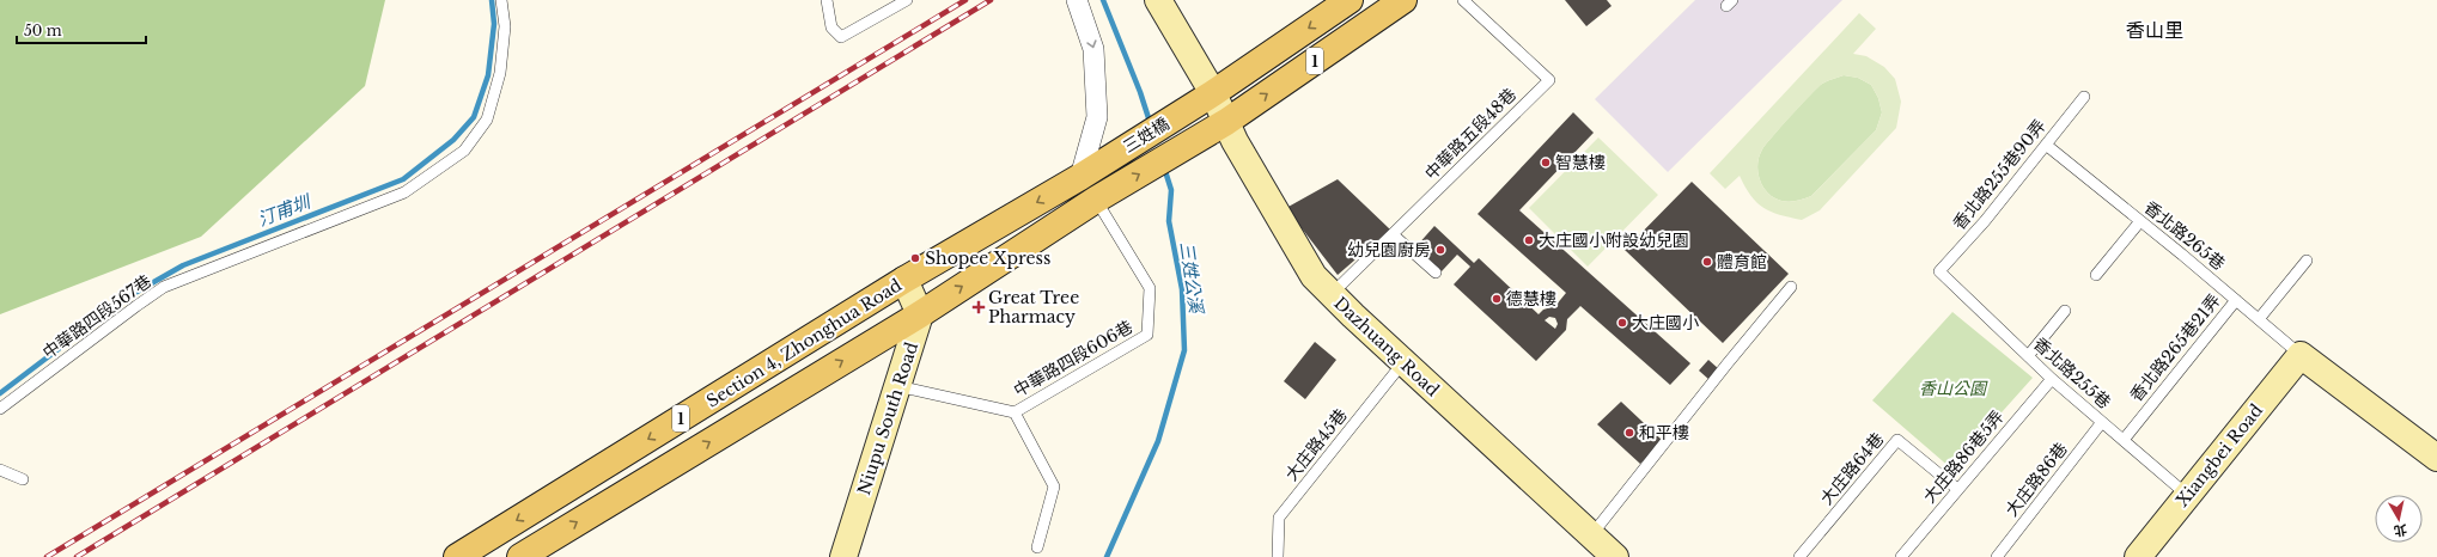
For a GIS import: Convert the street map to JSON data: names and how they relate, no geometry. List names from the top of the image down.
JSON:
{
  "streets": {
    "main road": ["1", "三姓橋", "Section 4, Zhonghua Road"],
    "street": ["Dazhuang Road", "Niupu South Road", "Xiangbei Road"],
    "lane": [
      "中華路五段48巷",
      "香北路255巷90弄",
      "香北路265巷",
      "中華路四段567巷",
      "香北路265巷21弄",
      "中華路四段606巷",
      "香北路255巷",
      "大庄路45巷",
      "大庄路86巷5弄",
      "大庄路64巷",
      "大庄路86巷"
    ]
  },
  "crossings": [
    ["1", "三姓橋"],
    ["1", "Dazhuang Road"],
    ["中華路五段48巷", "Dazhuang Road"],
    ["三姓橋", "Section 4, Zhonghua Road"],
    ["三姓橋", "Dazhuang Road"],
    ["三姓橋", "中華路四段606巷"],
    ["香北路255巷90弄", "香北路265巷"],
    ["香北路255巷90弄", "香北路255巷"],
    ["香北路265巷", "香北路265巷21弄"],
    ["香北路265巷", "Xiangbei Road"],
    ["Section 4, Zhonghua Road", "中華路四段606巷"],
    ["Section 4, Zhonghua Road", "Niupu South Road"],
    ["Dazhuang Road", "大庄路45巷"],
    ["香北路265巷21弄", "香北路255巷"],
    ["香北路255巷", "Xiangbei Road"],
    ["香北路255巷", "大庄路86巷5弄"],
    ["香北路255巷", "大庄路86巷"],
    ["大庄路86巷5弄", "大庄路64巷"]
  ],
  "districts": ["香山里"],
  "water": ["汀甫圳", "三姓公溪"],
  "parks": ["香山公園"],
  "places": {
    "other": [
      "智慧樓",
      "大庄國小附設幼兒園",
      "幼兒園廚房",
      "Shopee Xpress",
      "體育館",
      "德慧樓",
      "大庄國小",
      "和平樓"
    ],
    "health": ["Great Tree Pharmacy"]
  },
  "scale_bar": "50 m",
  "north": "bottom"
}
